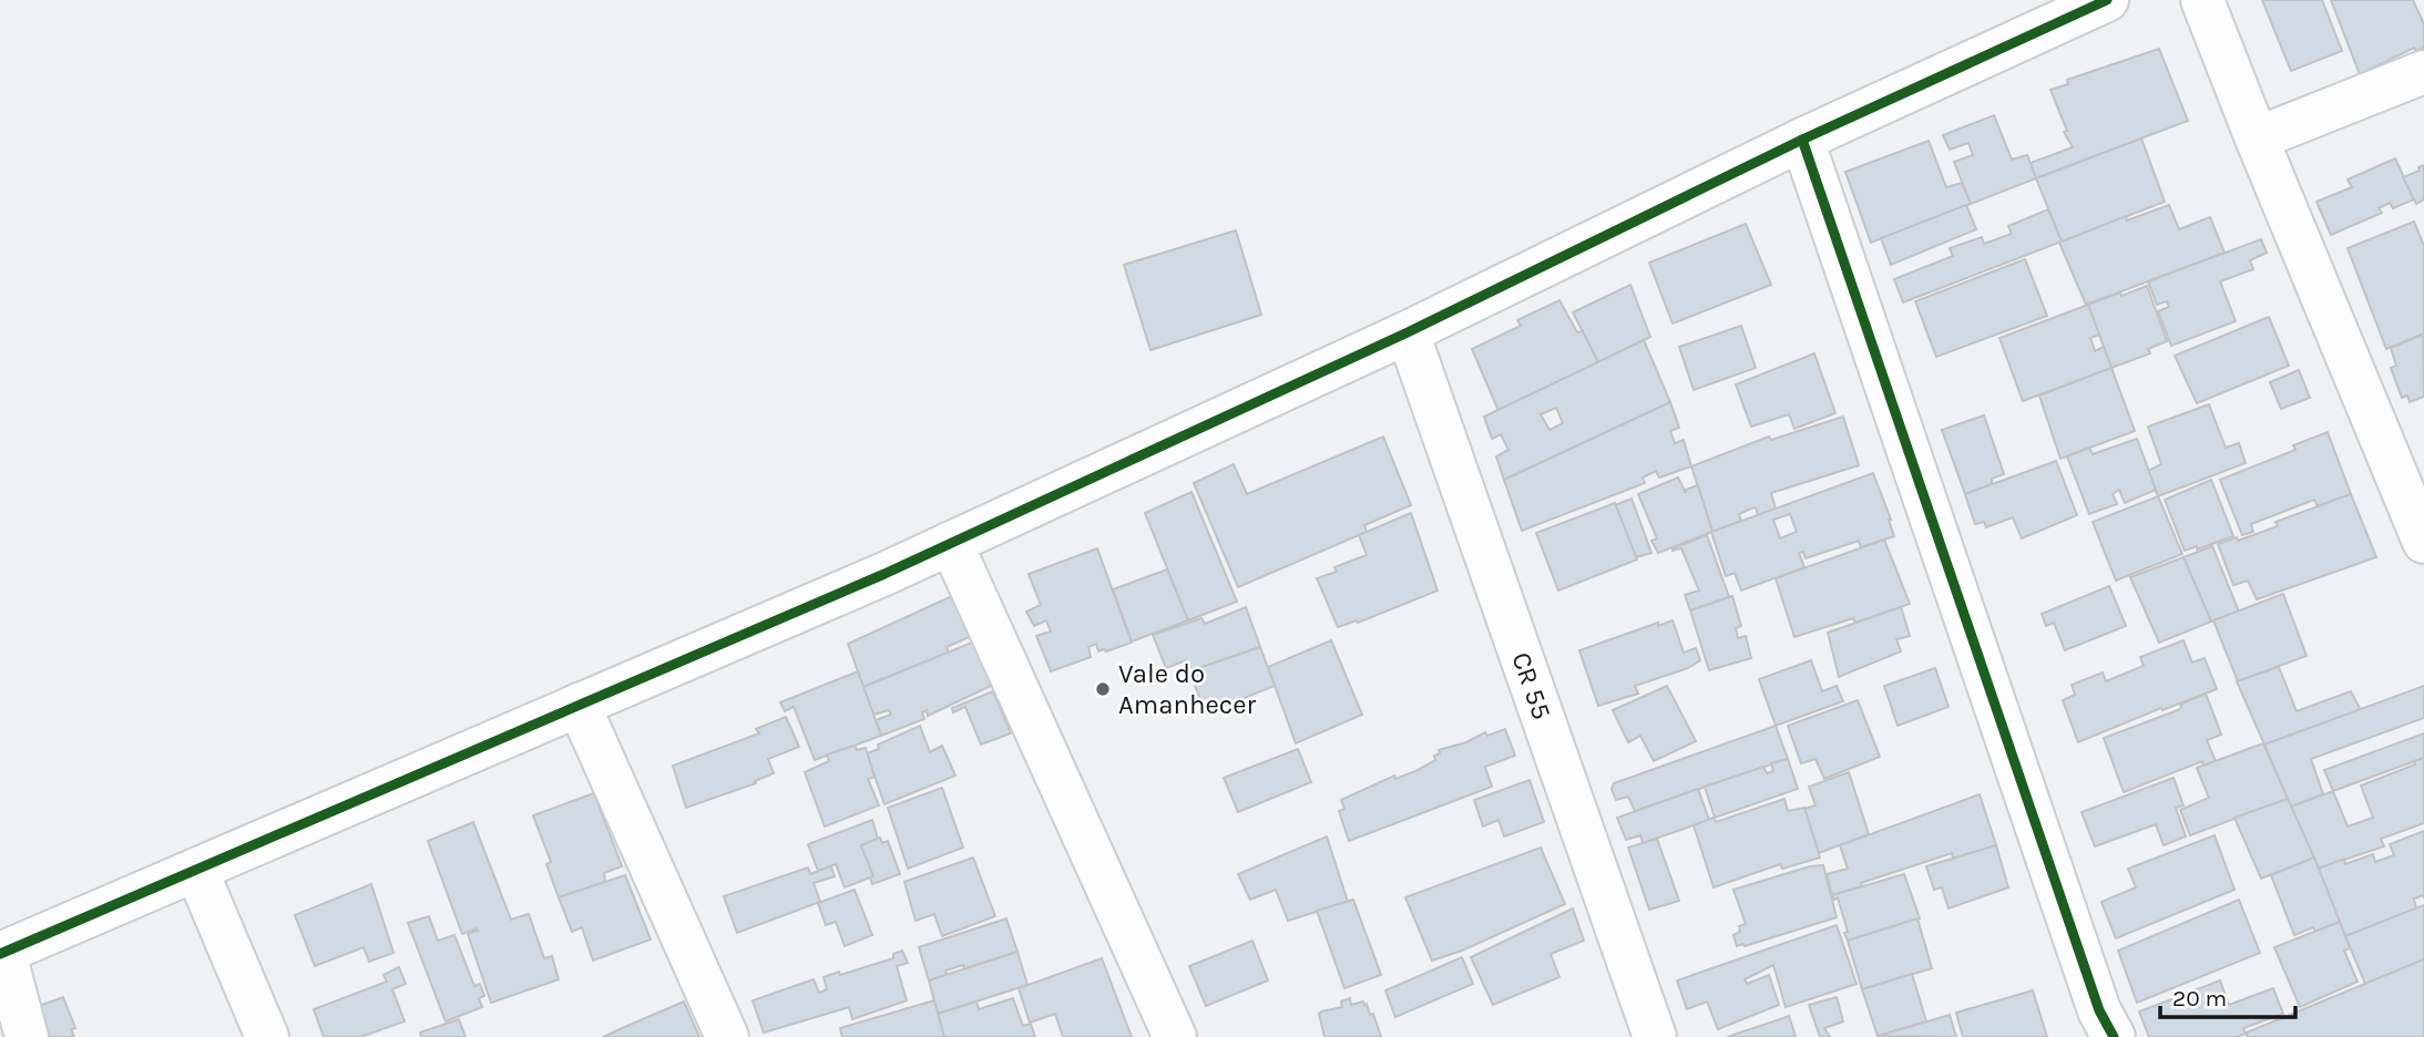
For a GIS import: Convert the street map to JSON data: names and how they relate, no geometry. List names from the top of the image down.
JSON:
{
  "streets": {
    "street": ["CR 55"]
  },
  "places": ["Vale do Amanhecer"],
  "scale_bar": "20 m"
}
